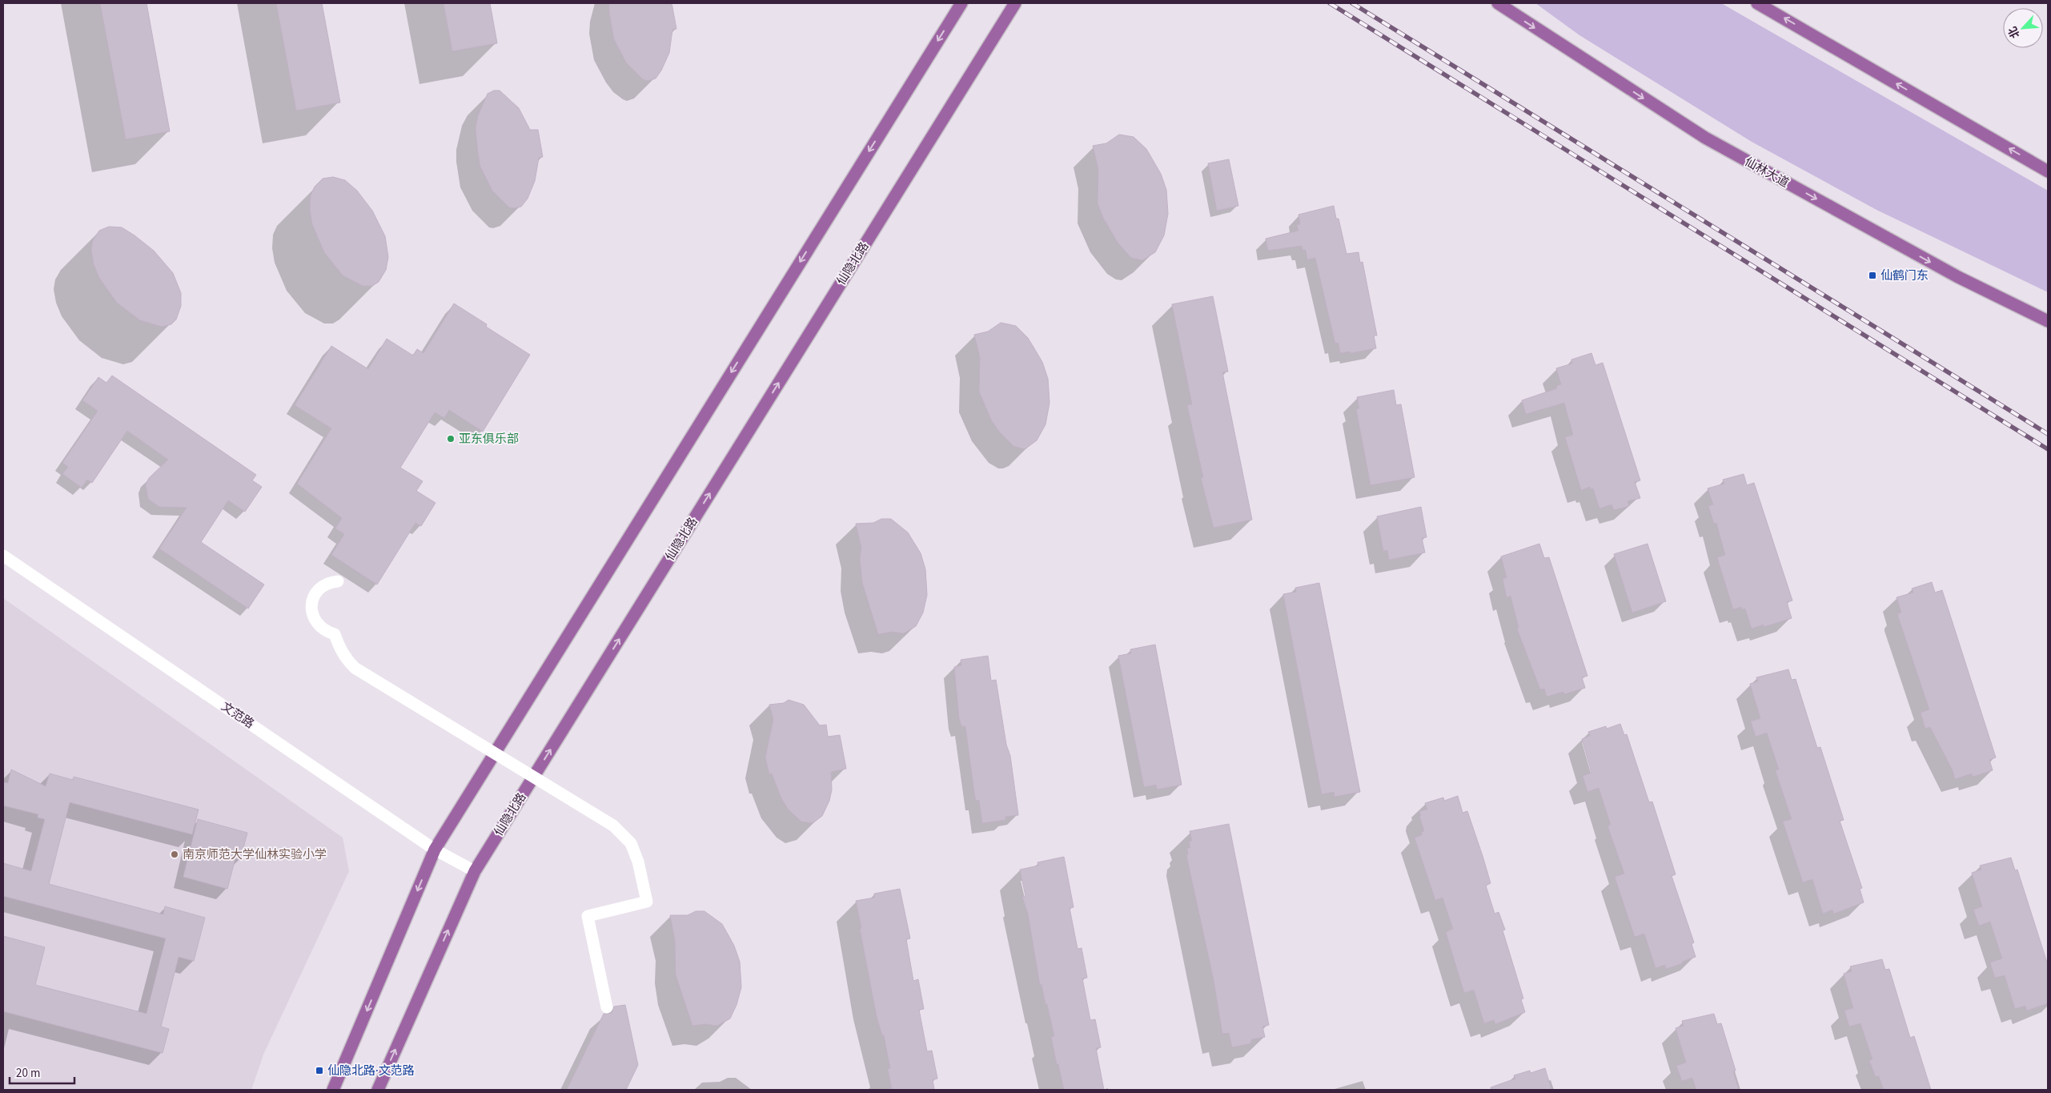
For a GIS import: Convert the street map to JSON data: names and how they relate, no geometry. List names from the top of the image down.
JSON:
{
  "streets": {
    "main road": ["仙林大道", "仙隐北路"],
    "street": ["文范路"]
  },
  "crossings": [
    ["仙隐北路", "文范路"]
  ],
  "one_way": ["仙林大道"],
  "places": {
    "transit": ["仙鹤门东", "仙隐北路·文范路"],
    "other": ["亚东俱乐部", "南京师范大学仙林实验小学"]
  },
  "scale_bar": "20 m",
  "north": "bottom left"
}
